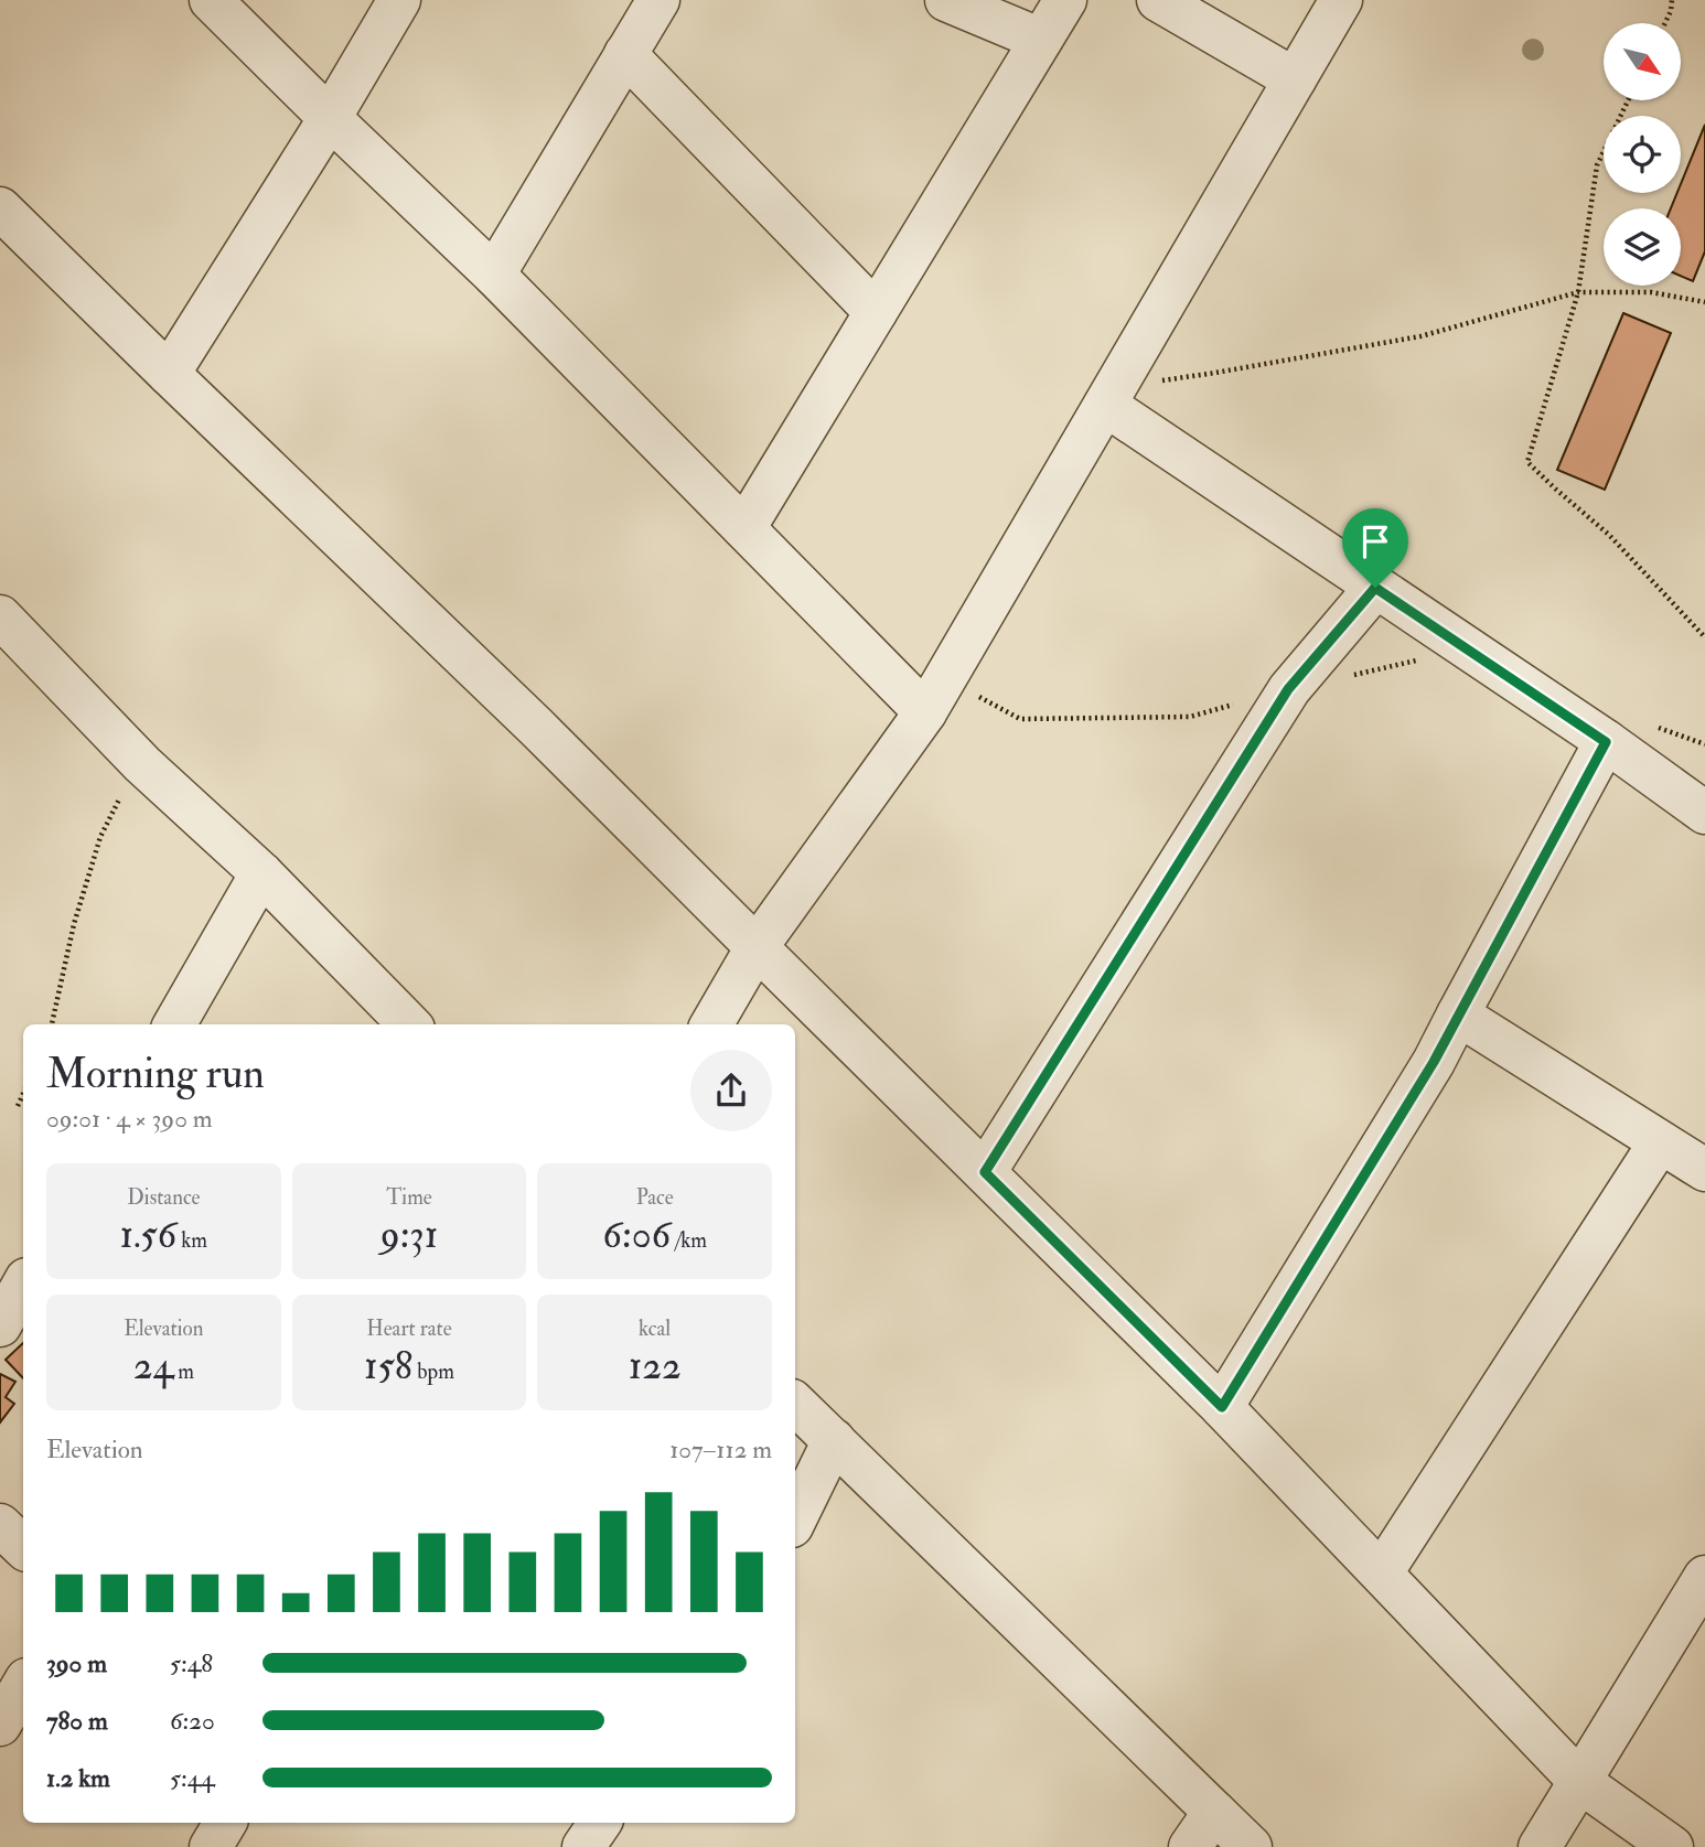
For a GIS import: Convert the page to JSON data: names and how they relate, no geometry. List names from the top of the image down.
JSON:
{
  "north": "bottom right",
  "page": {
    "heading": ["Morning run", "09:01 · 4 × 390 m"],
    "stats": [
      ["Distance", "1.56 km"],
      ["Time", "9:31"],
      ["Pace", "6:06 /km"],
      ["Elevation", "24 m"],
      ["Heart rate", "158 bpm"],
      ["kcal", "122"]
    ],
    "chart": ["Elevation", "107–112 m"],
    "list": [
      {
        "name": "390 m",
        "note": "5:48"
      },
      {
        "name": "780 m",
        "note": "6:20"
      },
      {
        "name": "1.2 km",
        "note": "5:44"
      }
    ]
  }
}
